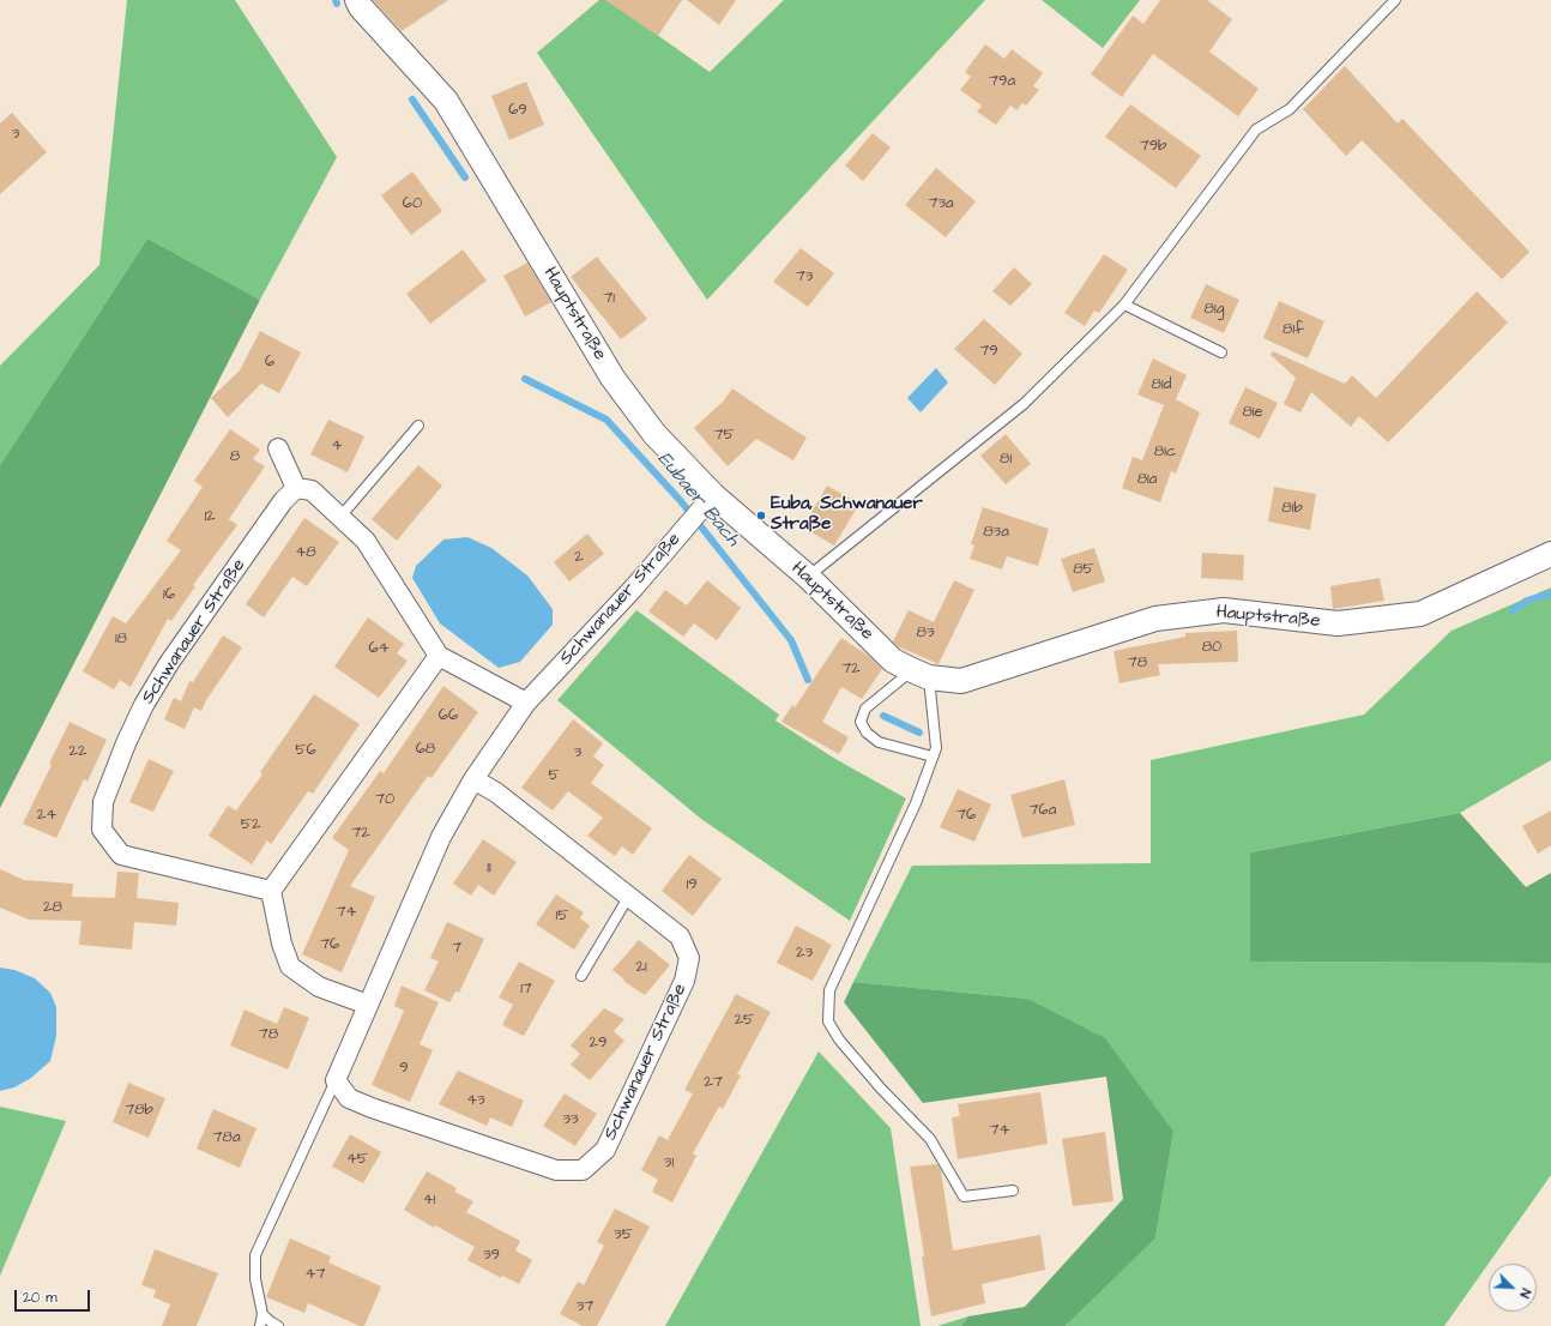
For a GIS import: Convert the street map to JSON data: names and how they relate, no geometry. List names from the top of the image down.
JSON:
{
  "streets": {
    "street": ["Hauptstraße", "Schwanauer Straße"]
  },
  "crossings": [
    ["Hauptstraße", "Schwanauer Straße"]
  ],
  "water": ["Eubaer Bach"],
  "places": ["Euba, Schwanauer Straße"],
  "house_numbers": [
    "79a",
    "69",
    "3",
    "79b",
    "60",
    "73a",
    "73",
    "71",
    "81g",
    "81f",
    "79",
    "6",
    "81d",
    "81e",
    "75",
    "4",
    "81c",
    "8",
    "81",
    "81a",
    "81b",
    "12",
    "83a",
    "48",
    "2",
    "85",
    "16",
    "83",
    "18",
    "80",
    "64",
    "78",
    "72",
    "66",
    "68",
    "56",
    "22",
    "3",
    "5",
    "70",
    "76a",
    "24",
    "76",
    "52",
    "72",
    "11",
    "19",
    "28",
    "74",
    "15",
    "76",
    "7",
    "23",
    "21",
    "17",
    "25",
    "78",
    "29",
    "9",
    "27",
    "43",
    "78b",
    "33",
    "74",
    "78a",
    "45",
    "31",
    "41",
    "35",
    "39",
    "47",
    "37"
  ],
  "scale_bar": "20 m",
  "north": "bottom right"
}
